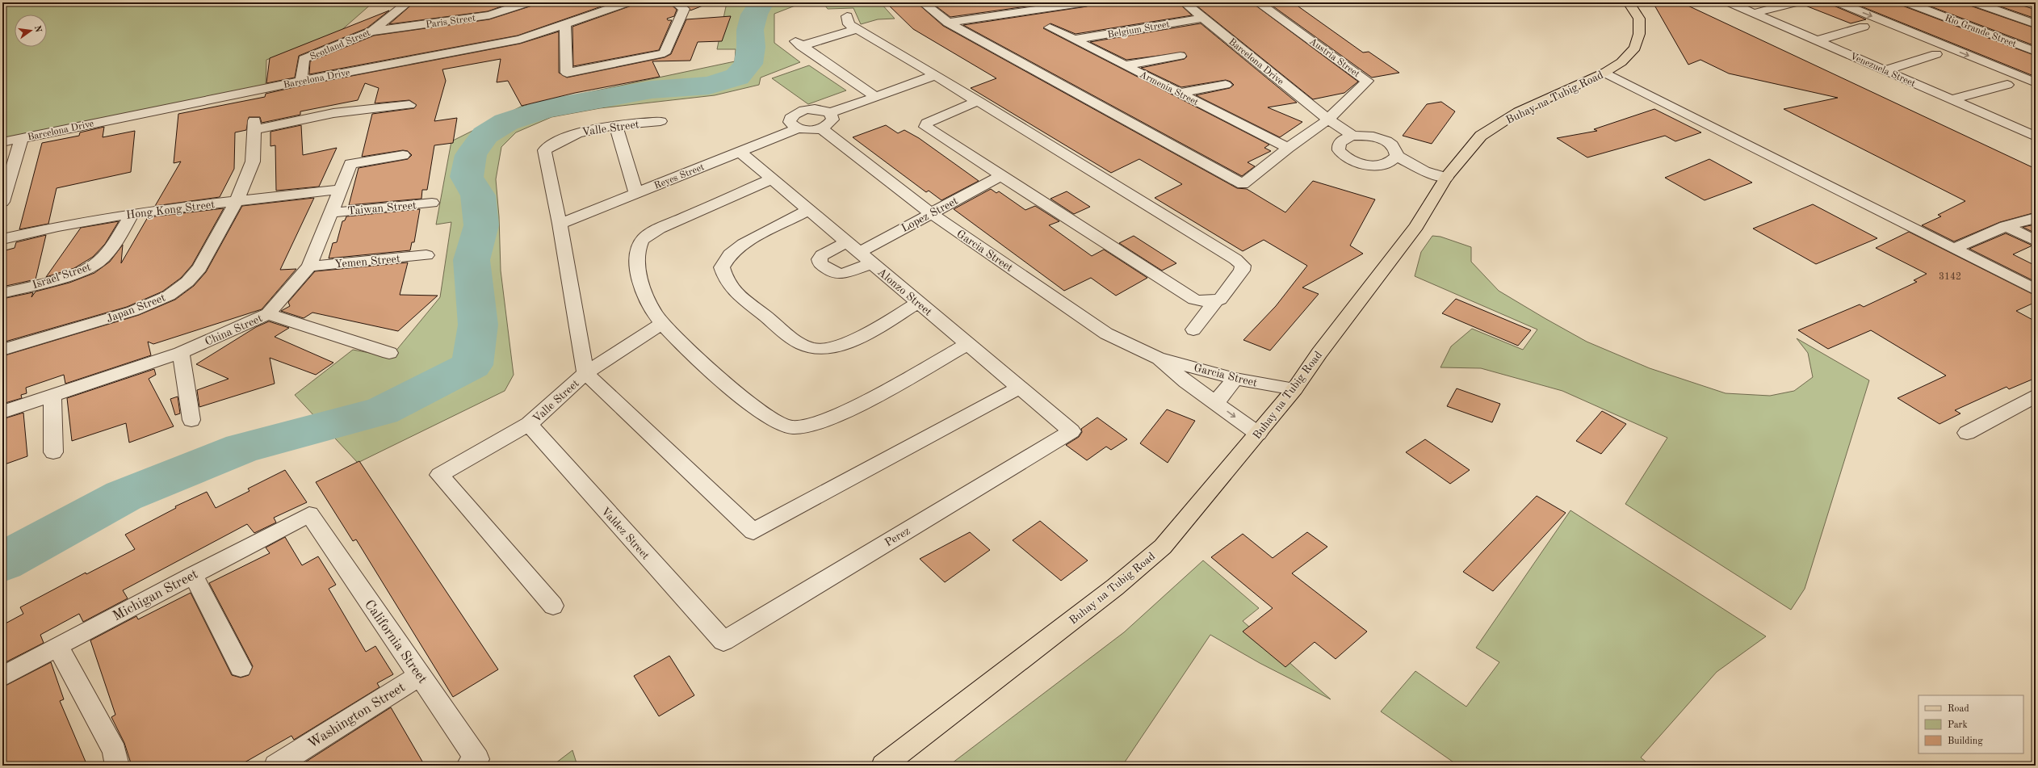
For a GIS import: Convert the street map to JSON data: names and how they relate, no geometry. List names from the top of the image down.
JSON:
{
  "streets": {
    "main road": ["Buhay na Tubig Road"],
    "street": [
      "Paris Street",
      "Belgium Street",
      "Rio Grande Street",
      "Scotland Street",
      "Austria Street",
      "Barcelona Drive",
      "Venezuela Street",
      "Armenia Street",
      "Valle Street",
      "Reyes Street",
      "Taiwan Street",
      "Hong Kong Street",
      "Lopez Street",
      "Garcia Street",
      "Yemen Street",
      "Israel Street",
      "Alonzo Street",
      "Japan Street",
      "China Street",
      "Valdez Street",
      "Perez",
      "Michigan Street",
      "California Street",
      "Washington Street"
    ]
  },
  "crossings": [
    ["Paris Street", "Scotland Street"],
    ["Belgium Street", "Barcelona Drive"],
    ["Belgium Street", "Armenia Street"],
    ["Scotland Street", "Barcelona Drive"],
    ["Austria Street", "Barcelona Drive"],
    ["Buhay na Tubig Road", "Garcia Street"],
    ["Valle Street", "Reyes Street"],
    ["Valle Street", "Valdez Street"],
    ["Reyes Street", "Alonzo Street"],
    ["Taiwan Street", "China Street"],
    ["Hong Kong Street", "Israel Street"],
    ["Hong Kong Street", "Japan Street"],
    ["Hong Kong Street", "China Street"],
    ["Lopez Street", "Garcia Street"],
    ["Lopez Street", "Alonzo Street"],
    ["Yemen Street", "China Street"],
    ["Alonzo Street", "Perez"],
    ["Valdez Street", "Perez"],
    ["Michigan Street", "California Street"],
    ["California Street", "Washington Street"]
  ],
  "house_numbers": ["3142"],
  "legend": ["Road", "Park", "Building"],
  "north": "right"
}
